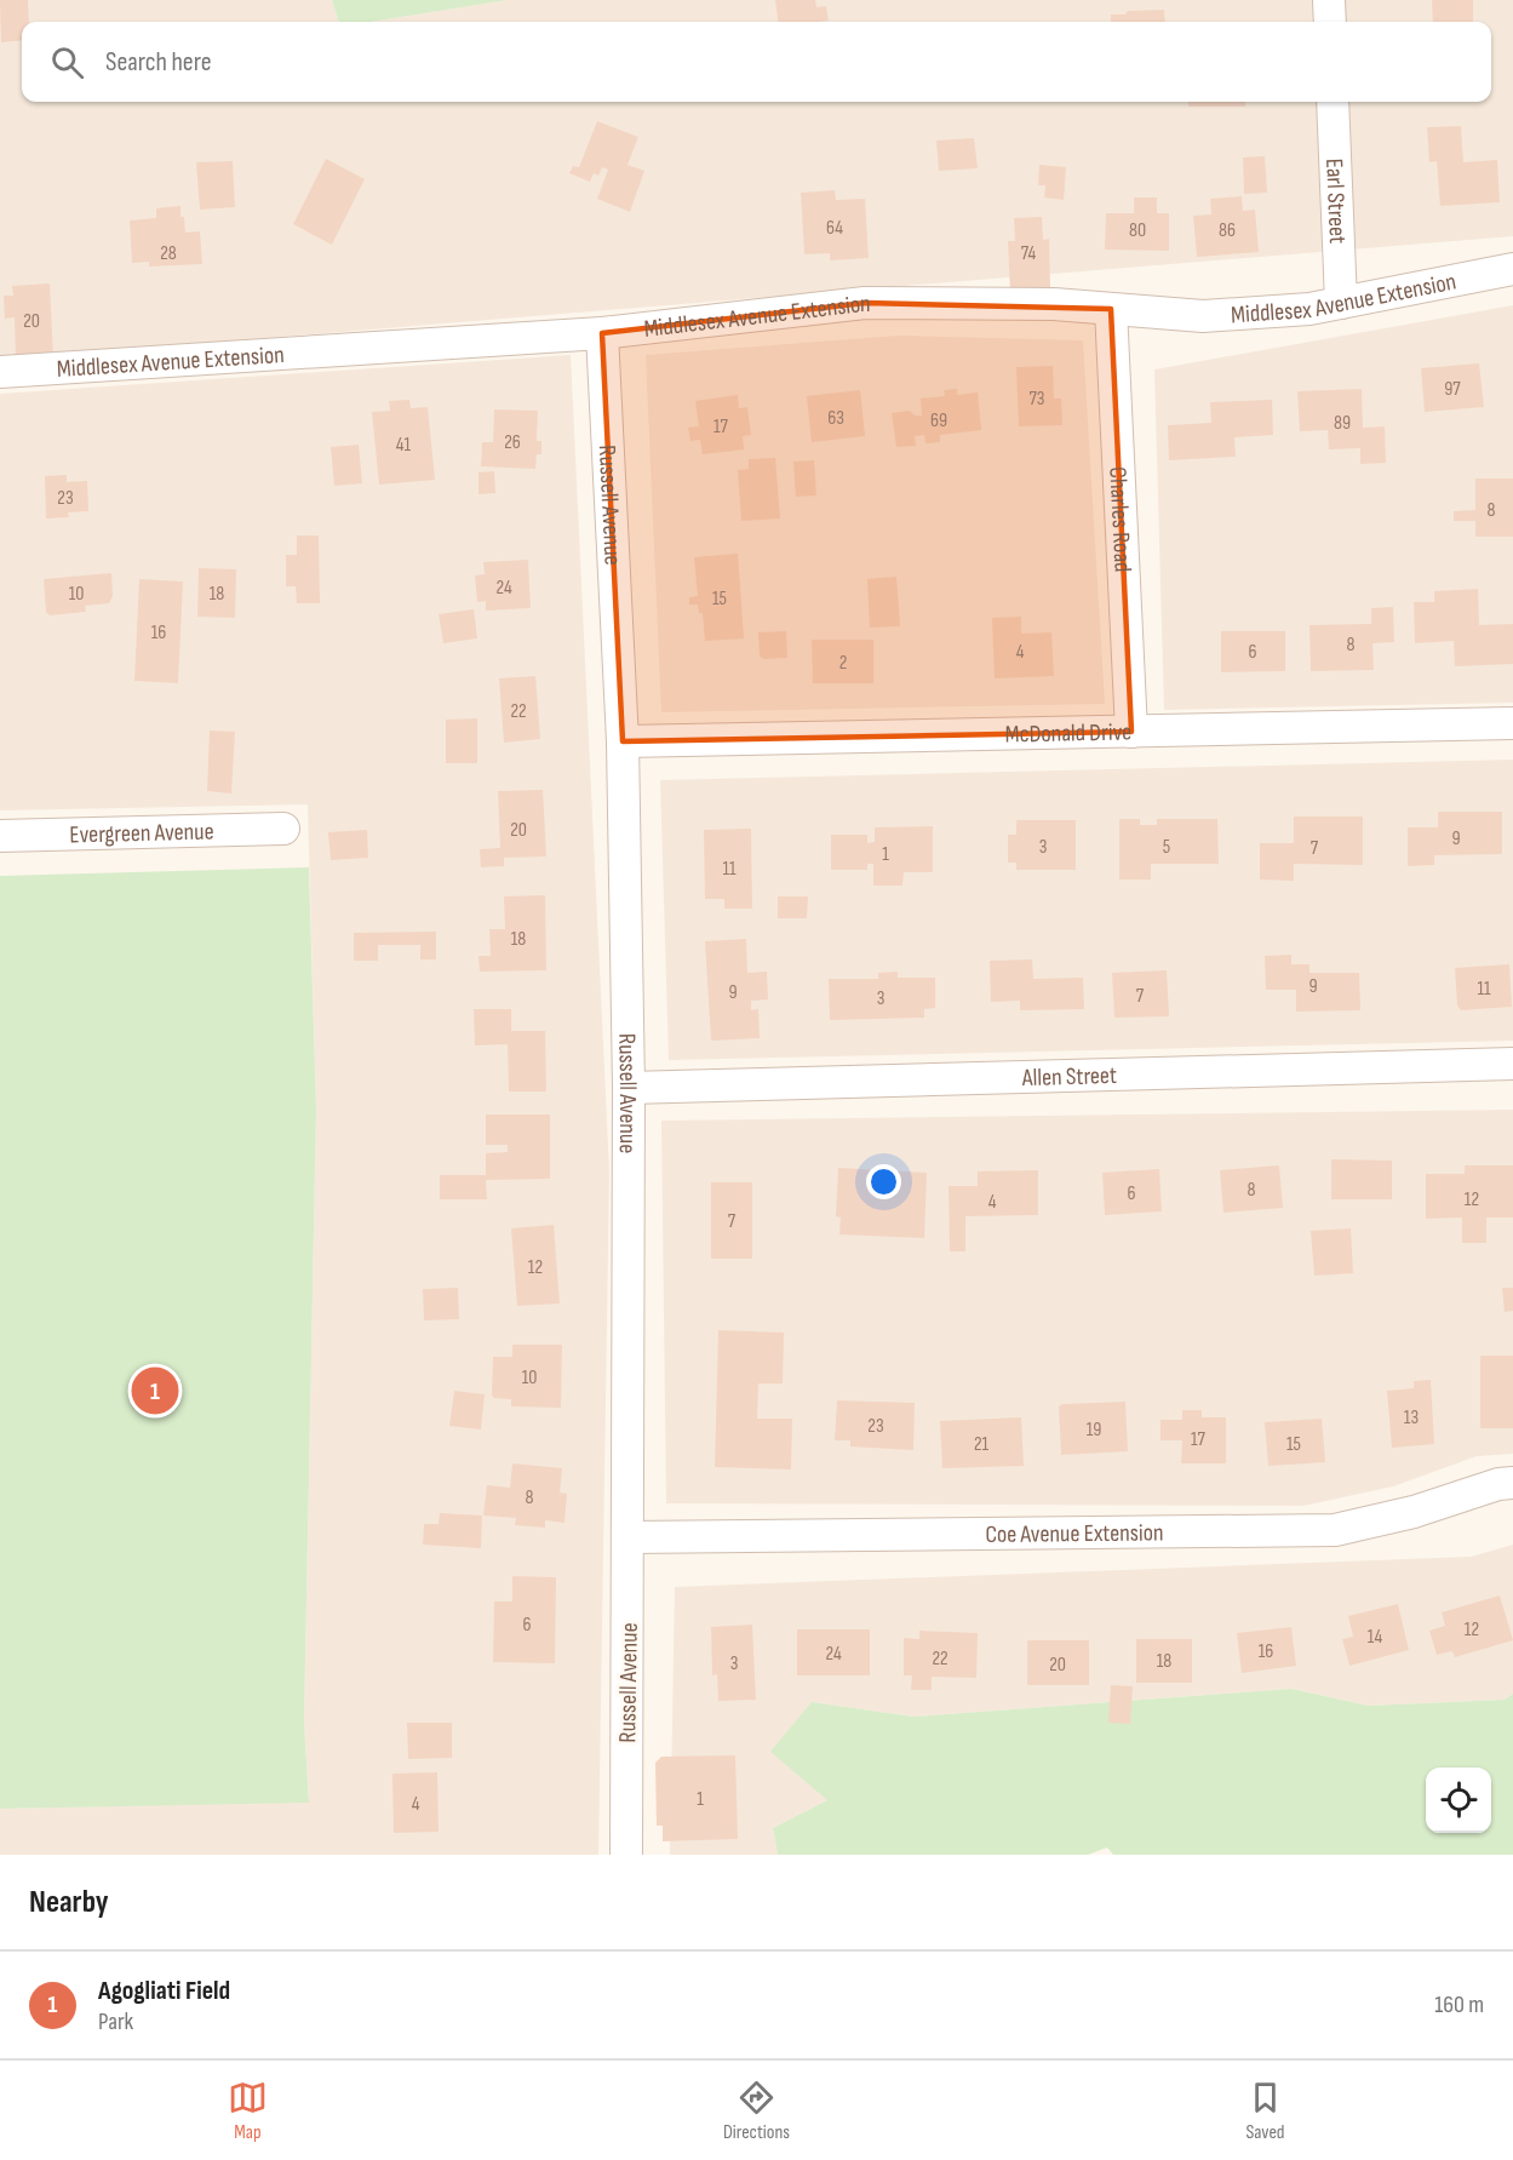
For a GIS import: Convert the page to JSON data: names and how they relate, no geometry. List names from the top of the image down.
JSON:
{
  "streets": {
    "street": [
      "Earl Street",
      "Middlesex Avenue Extension",
      "Russell Avenue",
      "Charles Road",
      "McDonald Drive",
      "Evergreen Avenue",
      "Allen Street",
      "Coe Avenue Extension"
    ]
  },
  "crossings": [
    ["Earl Street", "Middlesex Avenue Extension"],
    ["Middlesex Avenue Extension", "Russell Avenue"],
    ["Middlesex Avenue Extension", "Charles Road"],
    ["Russell Avenue", "McDonald Drive"],
    ["Russell Avenue", "Allen Street"],
    ["Russell Avenue", "Coe Avenue Extension"],
    ["Charles Road", "McDonald Drive"]
  ],
  "house_numbers": [
    "64",
    "80",
    "86",
    "28",
    "74",
    "20",
    "97",
    "73",
    "63",
    "69",
    "89",
    "17",
    "26",
    "41",
    "23",
    "8",
    "24",
    "10",
    "18",
    "15",
    "16",
    "8",
    "4",
    "6",
    "2",
    "22",
    "20",
    "9",
    "3",
    "5",
    "7",
    "1",
    "11",
    "18",
    "9",
    "11",
    "9",
    "7",
    "3",
    "8",
    "6",
    "12",
    "4",
    "7",
    "12",
    "10",
    "13",
    "23",
    "19",
    "17",
    "21",
    "15",
    "8",
    "6",
    "12",
    "14",
    "16",
    "24",
    "22",
    "18",
    "3",
    "20",
    "1",
    "4"
  ],
  "page": {
    "search": "Search here",
    "pins": "1",
    "heading": "Nearby",
    "list": [
      {
        "mark": "1",
        "name": "Agogliati Field",
        "note": "Park",
        "value": "160 m"
      }
    ],
    "nav": ["Map", "Directions", "Saved"]
  }
}
